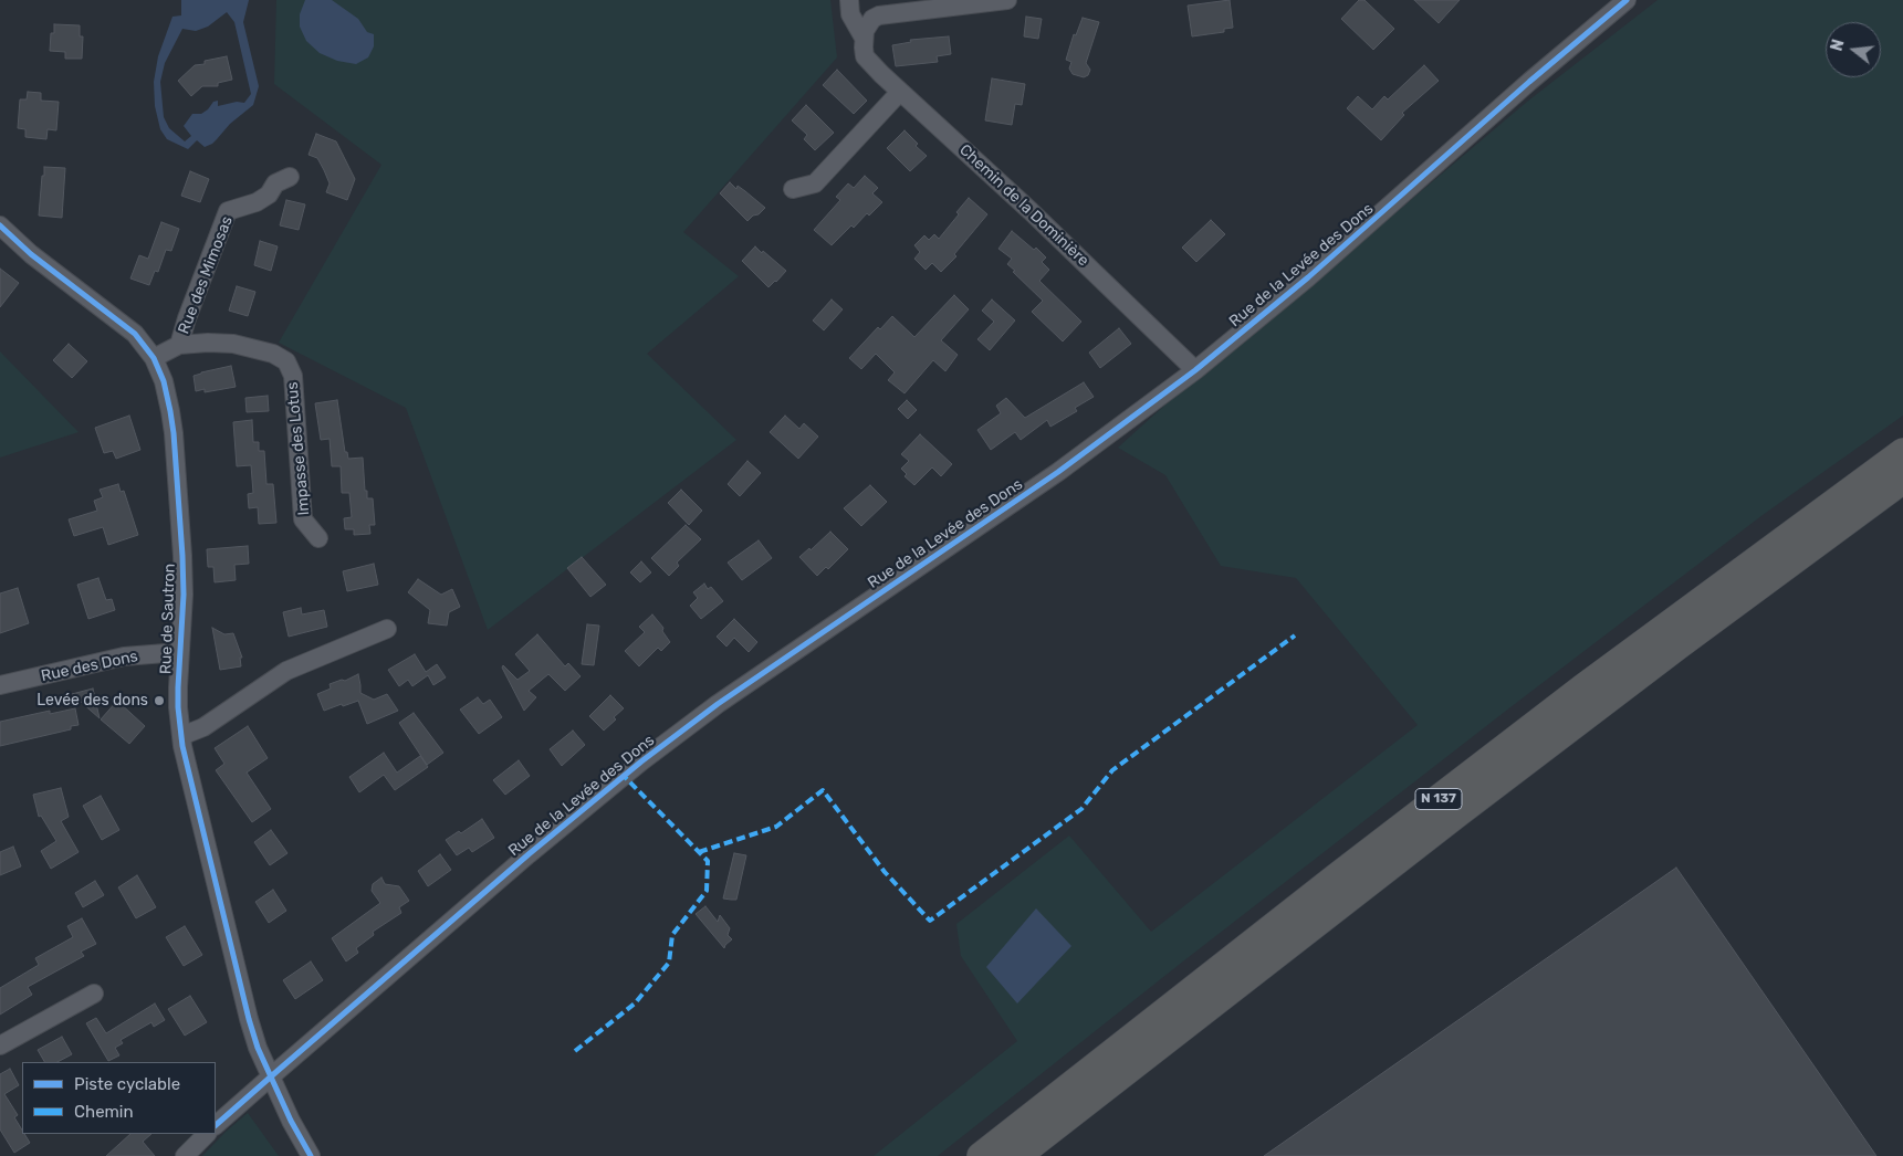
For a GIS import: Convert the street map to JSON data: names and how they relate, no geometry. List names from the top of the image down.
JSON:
{
  "streets": {
    "highway": ["N 137"],
    "street": [
      "Chemin de la Dominière",
      "Rue de la Levée des Dons",
      "Rue des Mimosas",
      "Impasse des Lotus",
      "Rue de Sautron",
      "Rue des Dons"
    ]
  },
  "crossings": [
    ["Chemin de la Dominière", "Rue de la Levée des Dons"],
    ["Rue de la Levée des Dons", "Rue de Sautron"],
    ["Rue des Mimosas", "Impasse des Lotus"],
    ["Impasse des Lotus", "Rue de Sautron"],
    ["Rue de Sautron", "Rue des Dons"]
  ],
  "places": ["Levée des dons"],
  "legend": ["Piste cyclable", "Chemin"],
  "north": "left"
}
